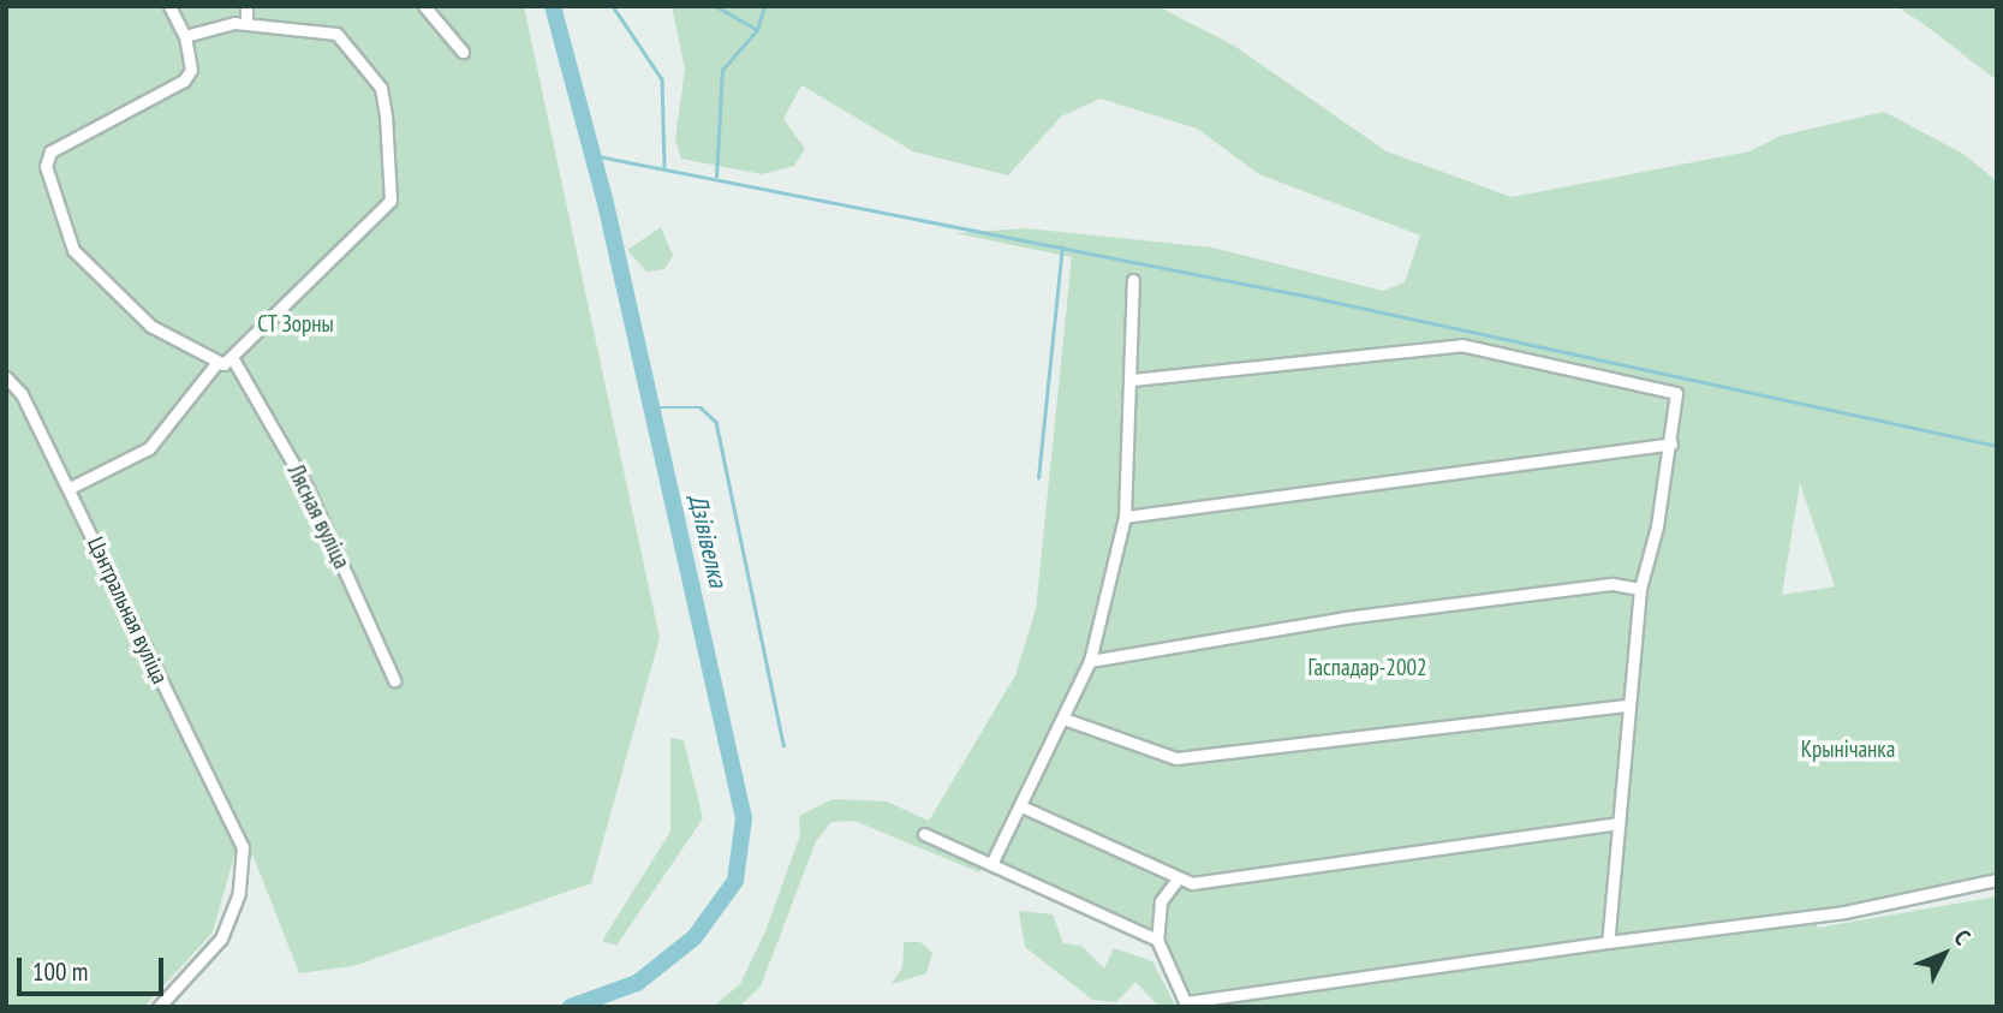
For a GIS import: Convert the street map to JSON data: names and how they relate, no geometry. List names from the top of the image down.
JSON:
{
  "streets": {
    "street": ["Лясная вуліца", "Цэнтральная вуліца"]
  },
  "water": ["Дзівівелка"],
  "parks": ["СТ Зорны", "Гаспадар-2002", "Крынічанка"],
  "scale_bar": "100 m",
  "north": "top right"
}
